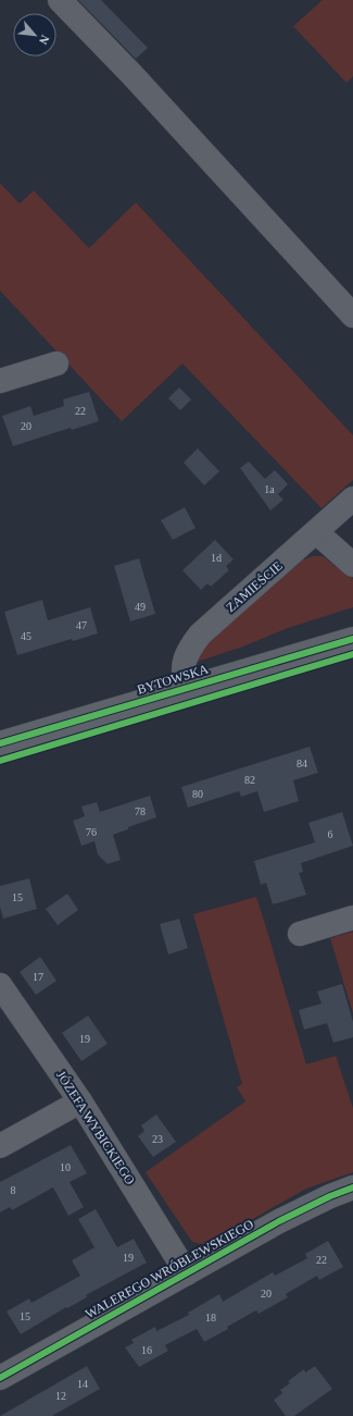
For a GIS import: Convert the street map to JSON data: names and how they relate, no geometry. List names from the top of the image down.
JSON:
{
  "streets": {
    "street": [
      "ZAMIEŚCIE",
      "BYTOWSKA",
      "JÓZEFA WYBICKIEGO",
      "WALEREGO WRÓBLEWSKIEGO"
    ]
  },
  "crossings": [
    ["ZAMIEŚCIE", "BYTOWSKA"],
    ["JÓZEFA WYBICKIEGO", "WALEREGO WRÓBLEWSKIEGO"]
  ],
  "house_numbers": [
    "22",
    "20",
    "1a",
    "1d",
    "49",
    "47",
    "45",
    "84",
    "82",
    "80",
    "78",
    "76",
    "6",
    "15",
    "17",
    "19",
    "23",
    "10",
    "8",
    "19",
    "22",
    "20",
    "15",
    "18",
    "16",
    "14",
    "12"
  ],
  "north": "bottom right"
}
